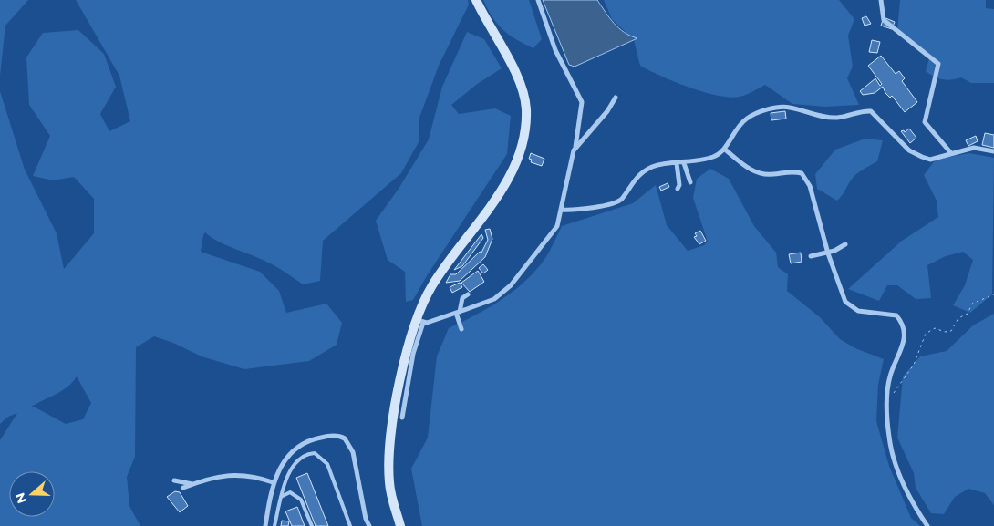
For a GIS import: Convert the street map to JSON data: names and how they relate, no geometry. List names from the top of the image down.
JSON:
{
  "north": "left"
}
